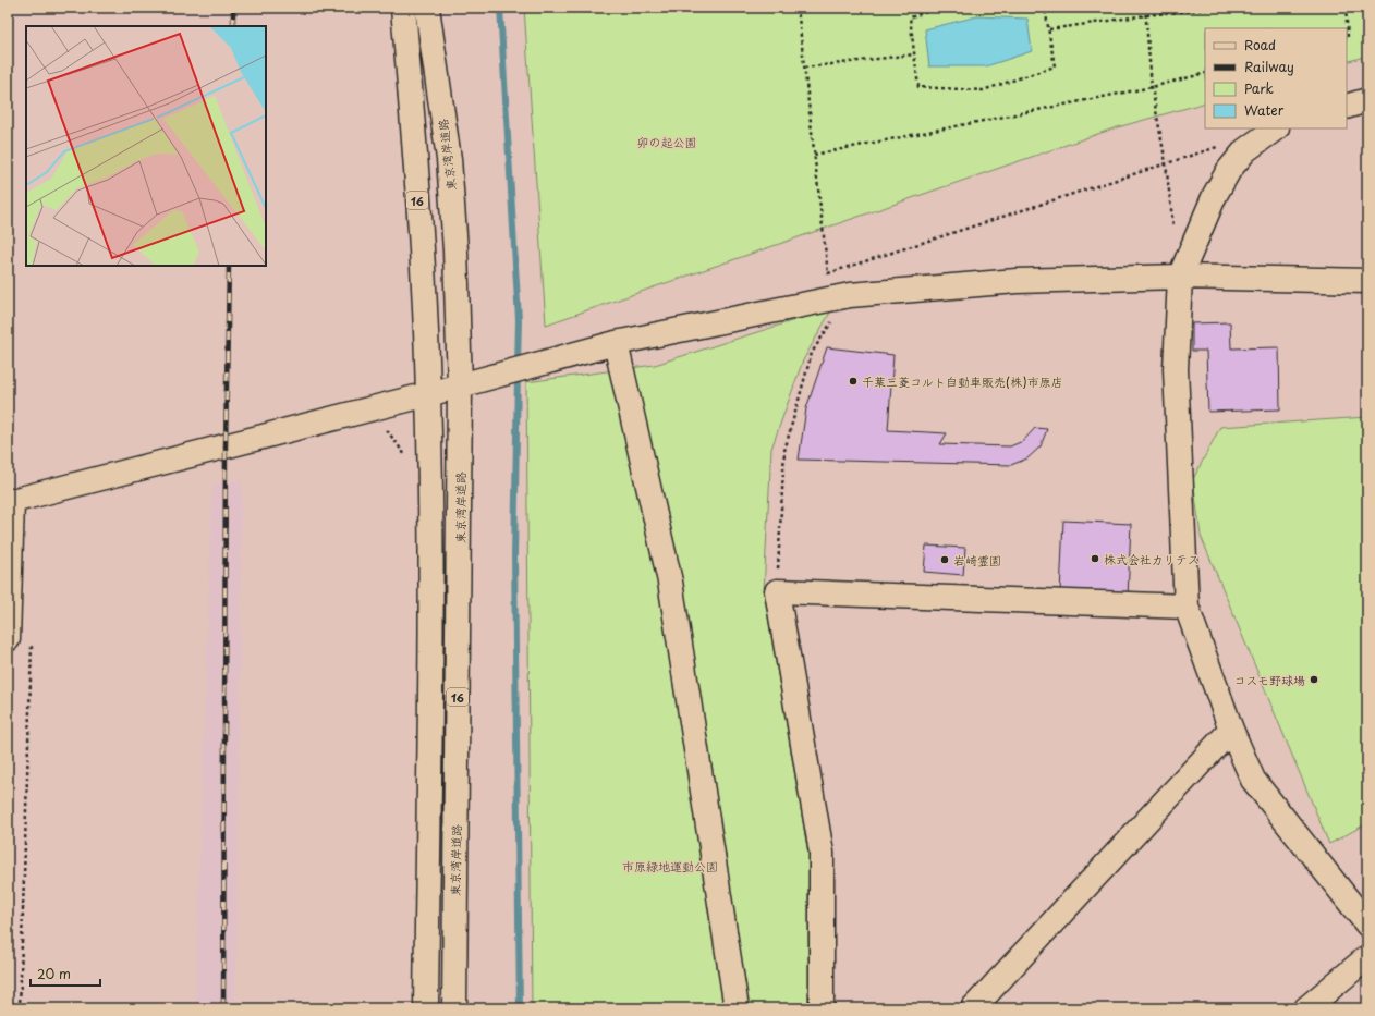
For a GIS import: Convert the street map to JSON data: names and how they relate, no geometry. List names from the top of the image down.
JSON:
{
  "streets": {
    "main road": ["東京湾岸道路", "16"]
  },
  "parks": ["卯の起公園", "市原緑地運動公園"],
  "places": [
    "千葉三菱コルト自動車販売(株)市原店",
    "株式会社カリテス",
    "岩崎霊園",
    "コスモ野球場"
  ],
  "legend": [
    "Road",
    "Railway",
    "Park",
    "Water"
  ],
  "scale_bar": "20 m"
}
